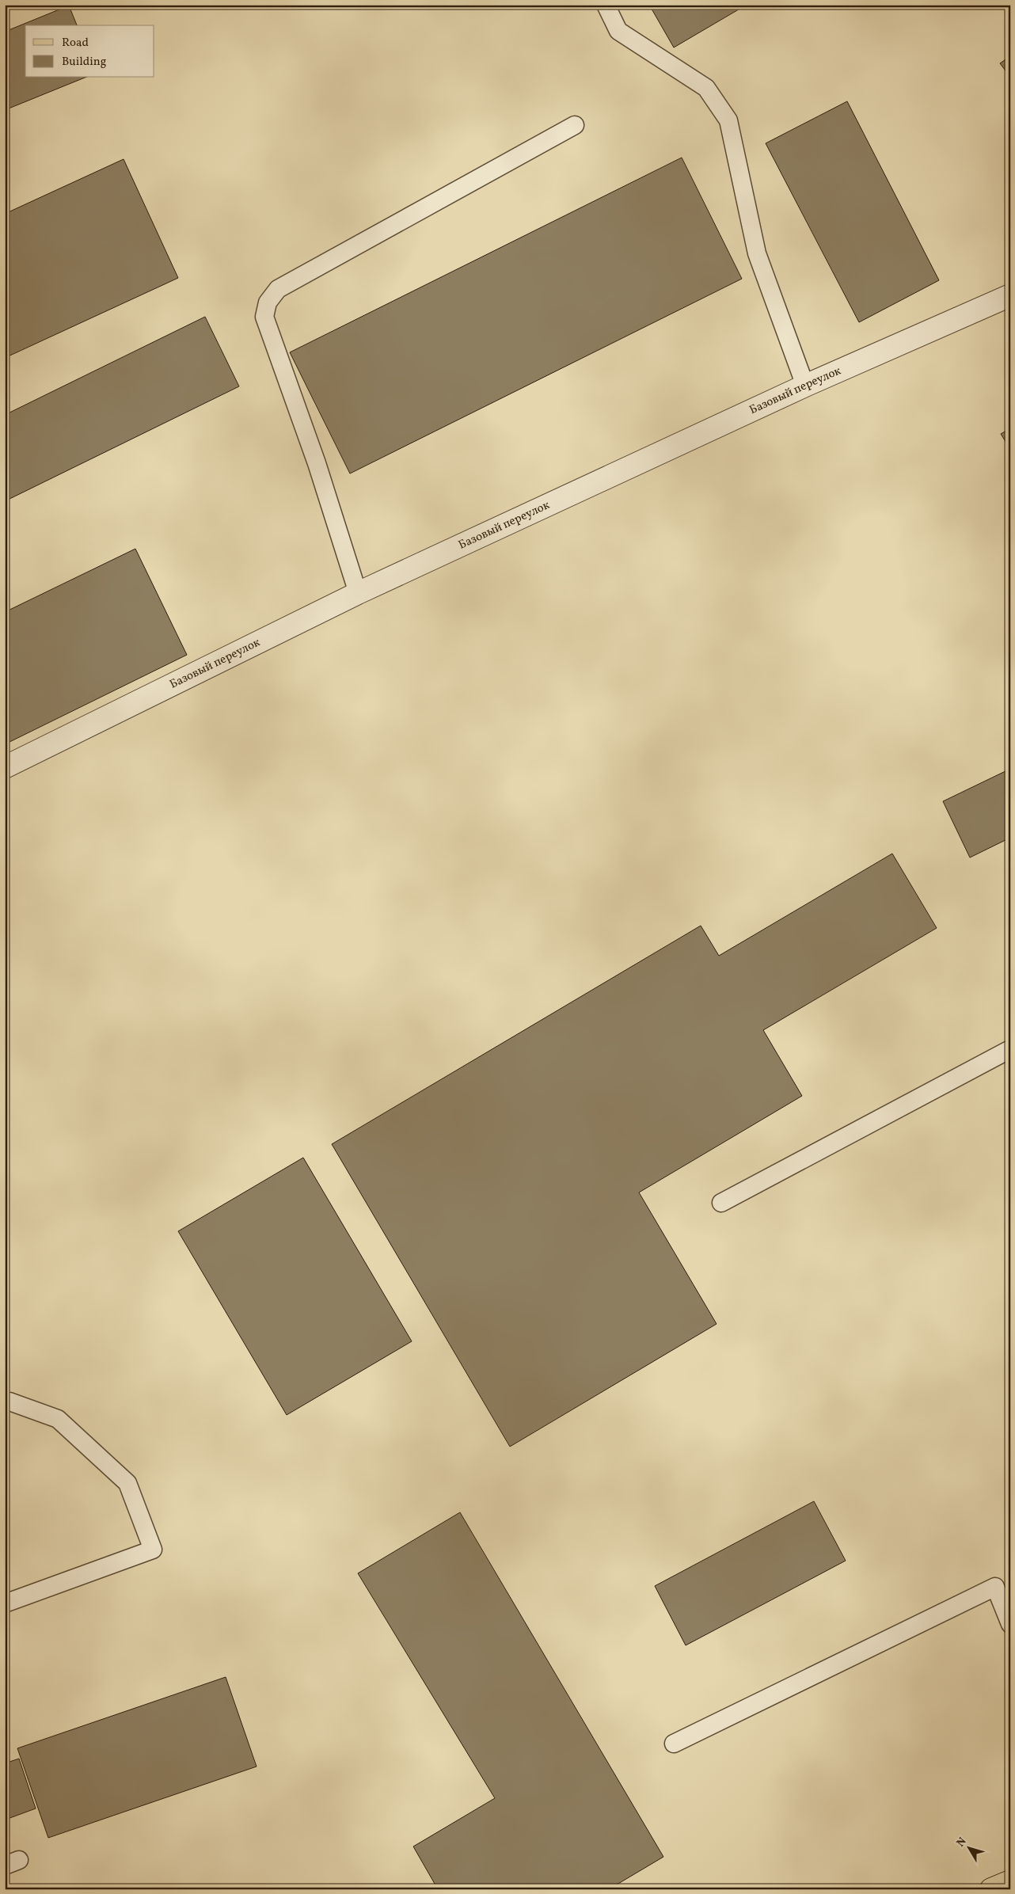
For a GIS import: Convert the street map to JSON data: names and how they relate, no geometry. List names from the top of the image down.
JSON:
{
  "streets": {
    "street": ["Базовый переулок"]
  },
  "legend": ["Road", "Building"],
  "north": "top left"
}
